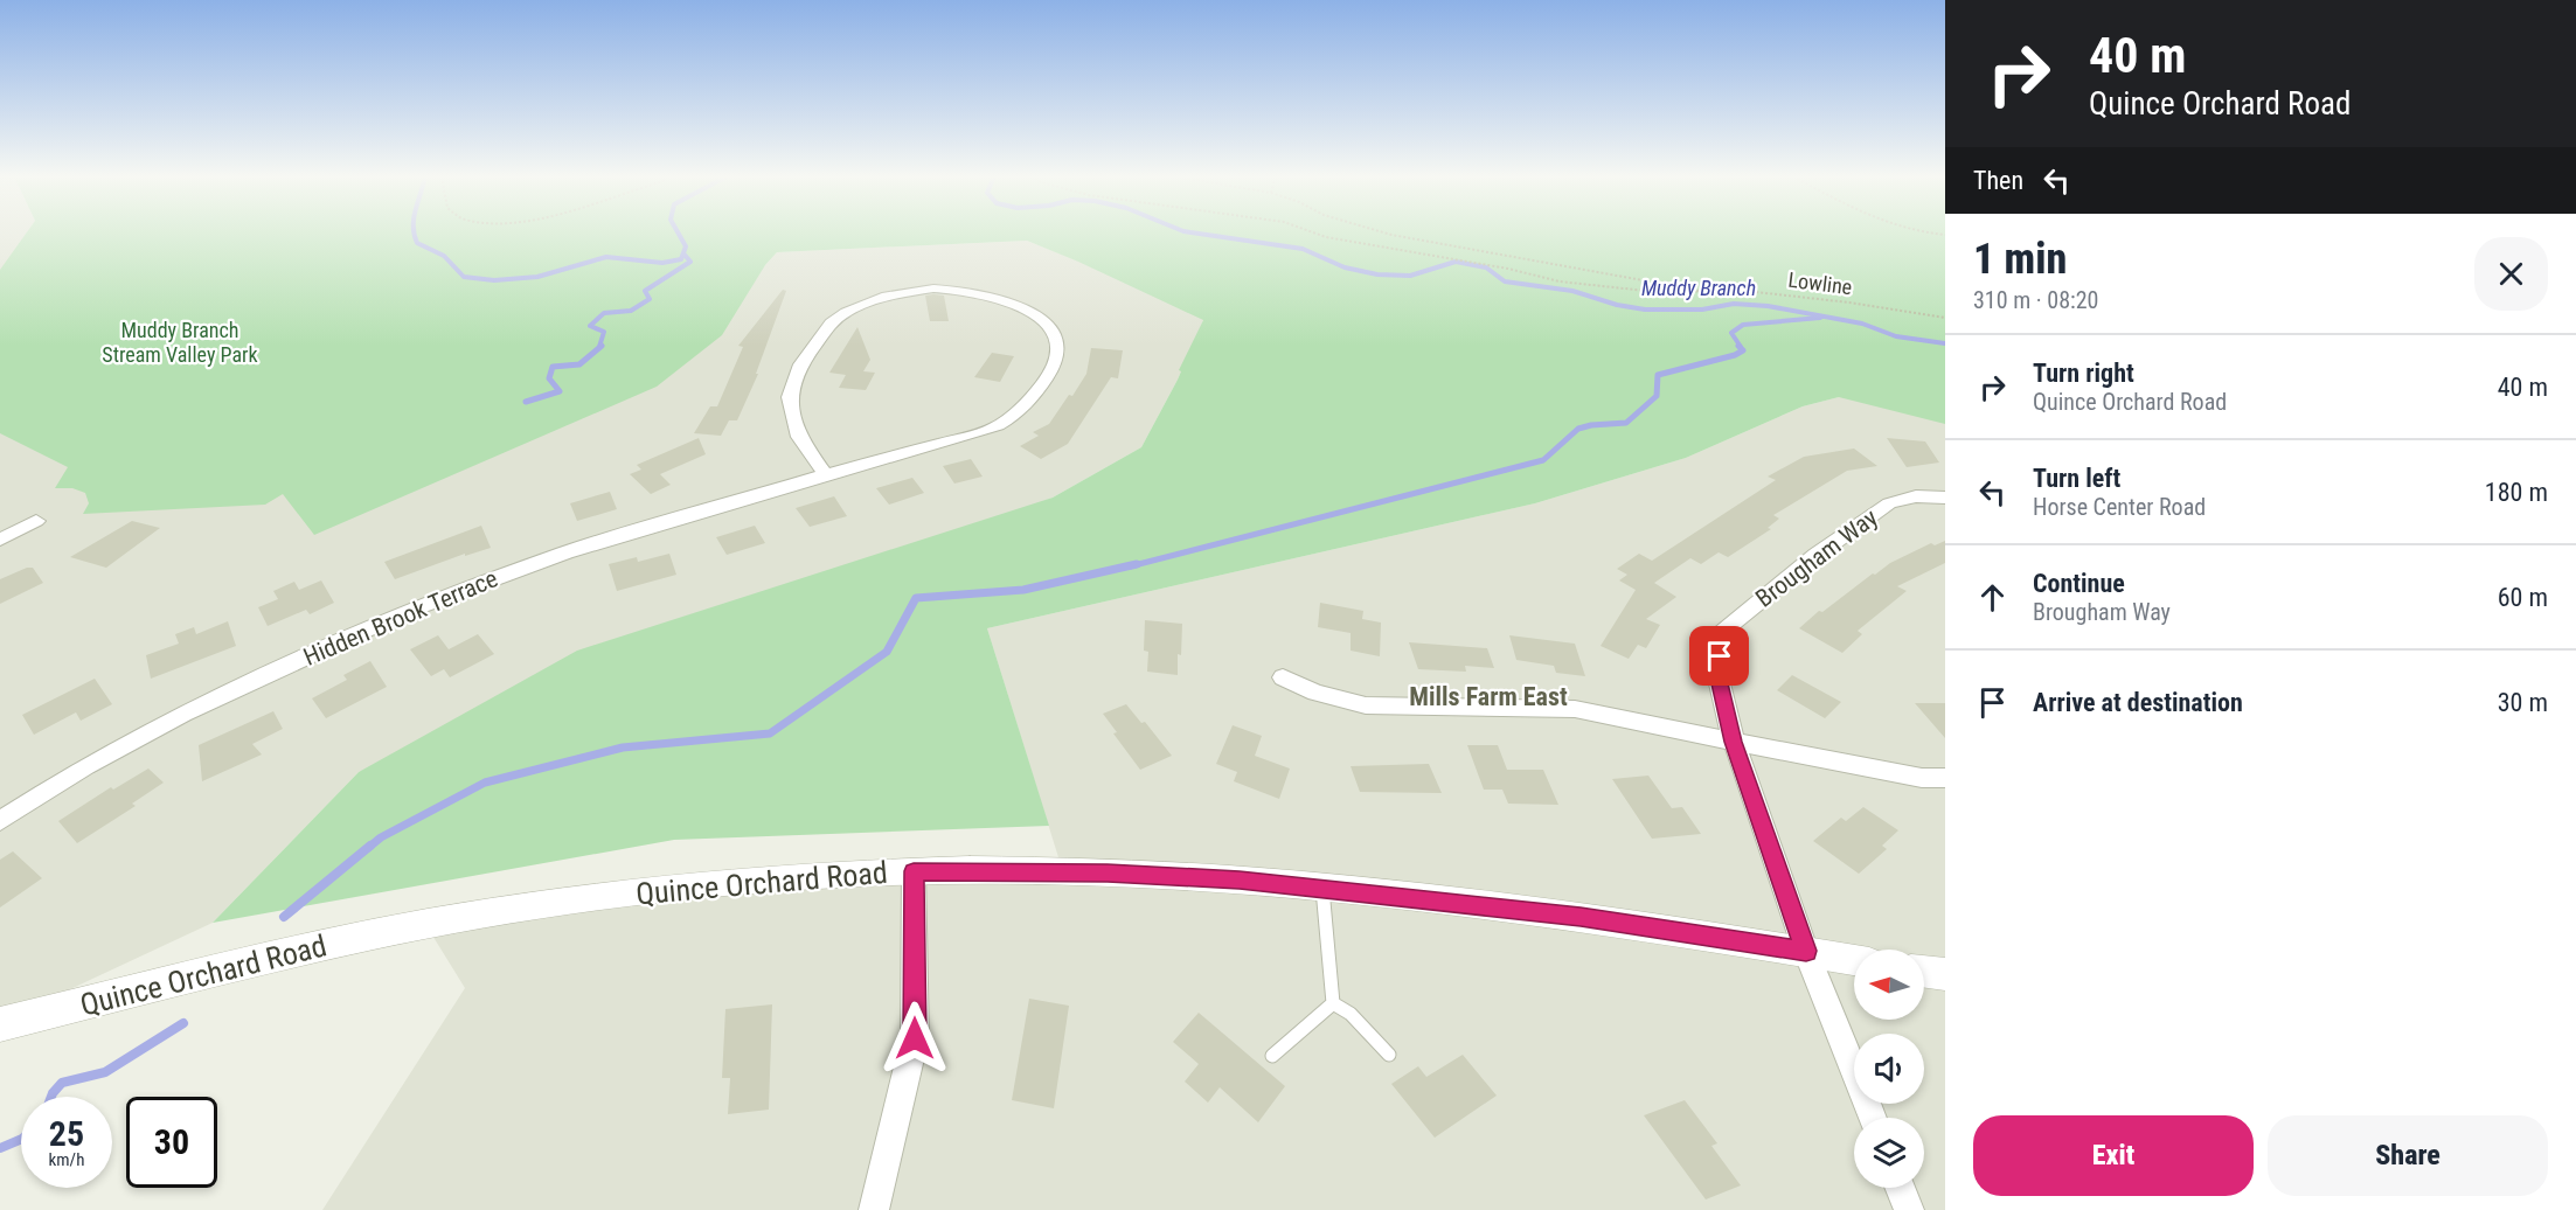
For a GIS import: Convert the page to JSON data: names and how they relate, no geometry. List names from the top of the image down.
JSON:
{
  "streets": {
    "street": ["Brougham Way", "Hidden Brook Terrace", "Quince Orchard Road"],
    "path": ["Lowline"]
  },
  "districts": ["Mills Farm East"],
  "water": ["Muddy Branch"],
  "parks": ["Muddy Branch Stream Valley Park"],
  "north": "left",
  "page": {
    "turn": ["40 m", "Quince Orchard Road"],
    "then": "Then",
    "heading": ["1 min", "310 m · 08:20"],
    "list": [
      {
        "name": "Turn right",
        "note": "Quince Orchard Road",
        "value": "40 m"
      },
      {
        "name": "Turn left",
        "note": "Horse Center Road",
        "value": "180 m"
      },
      {
        "name": "Continue",
        "note": "Brougham Way",
        "value": "60 m"
      },
      {
        "name": "Arrive at destination",
        "value": "30 m"
      }
    ],
    "speed": "25 km/h",
    "limit": "30",
    "buttons": ["Exit", "Share"]
  }
}
